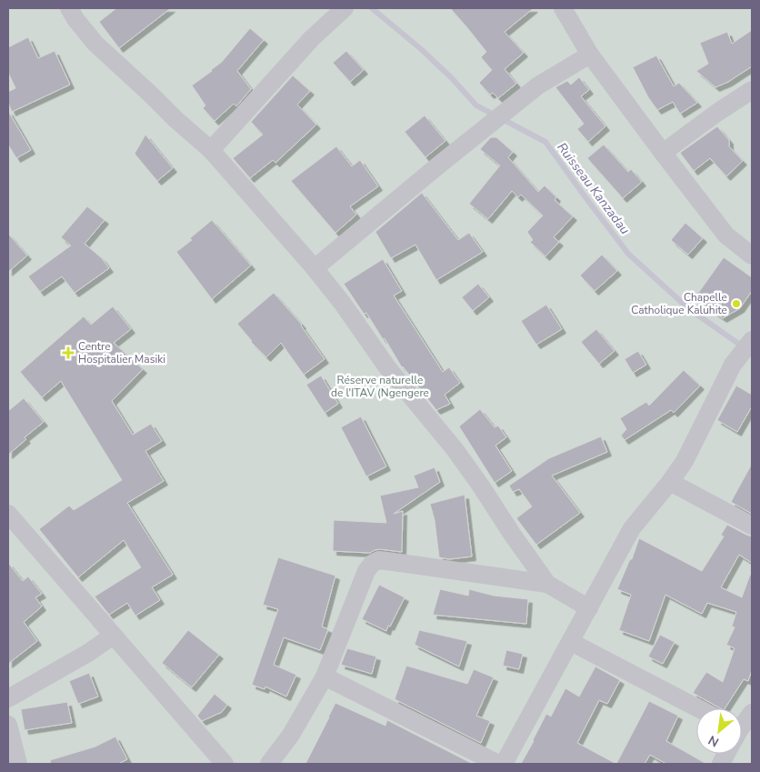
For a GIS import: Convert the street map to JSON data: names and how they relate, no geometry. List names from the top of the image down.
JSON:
{
  "water": ["Ruisseau Kanzadau"],
  "parks": ["Réserve naturelle de l'ITAV (Ngengere"],
  "places": {
    "other": ["Chapelle Catholique Kaluhite"],
    "health": ["Centre Hospitalier Masiki"]
  },
  "north": "bottom left"
}
